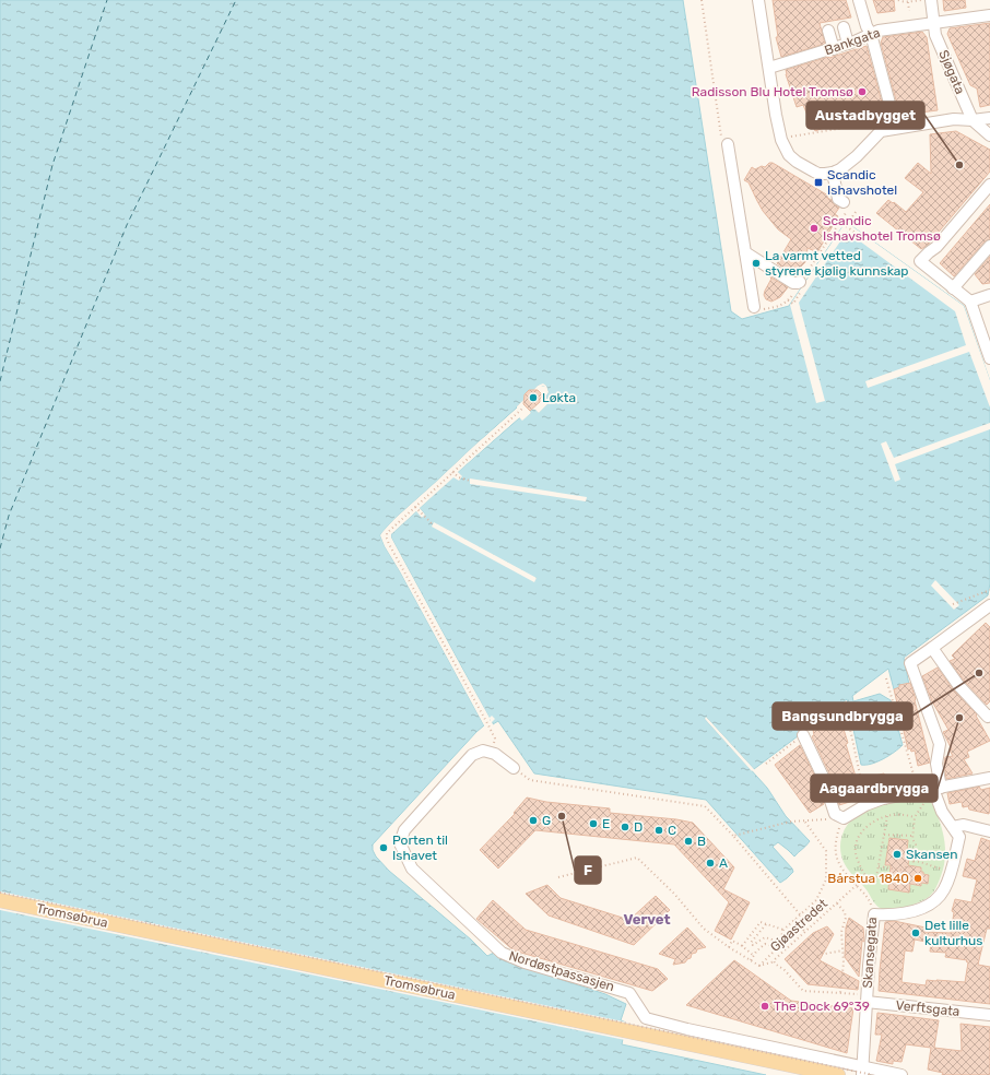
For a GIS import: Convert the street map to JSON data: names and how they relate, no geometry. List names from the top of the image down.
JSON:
{
  "streets": {
    "main road": ["Tromsøbrua"],
    "street": [
      "Bankgata",
      "Sjøgata",
      "Skansegata",
      "Nordøstpassasjen",
      "Verftsgata"
    ],
    "path": ["Gjøastredet"]
  },
  "crossings": [
    ["Bankgata", "Sjøgata"],
    ["Gjøastredet", "Skansegata"],
    ["Gjøastredet", "Verftsgata"],
    ["Skansegata", "Nordøstpassasjen"],
    ["Skansegata", "Verftsgata"]
  ],
  "districts": ["Vervet"],
  "places": {
    "other": [
      "Radisson Blu Hotel Tromsø",
      "Austadbygget",
      "Scandic Ishavshotel Tromsø",
      "La varmt vetted styrene kjølig kunnskap",
      "Løkta",
      "Bangsundbrygga",
      "Aagaardbrygga",
      "F",
      "G",
      "E",
      "D",
      "C",
      "B",
      "Porten til Ishavet",
      "Skansen",
      "A",
      "Bårstua 1840",
      "Det lille kulturhus",
      "The Dock 69°39"
    ],
    "transit": ["Scandic Ishavshotel"]
  }
}
